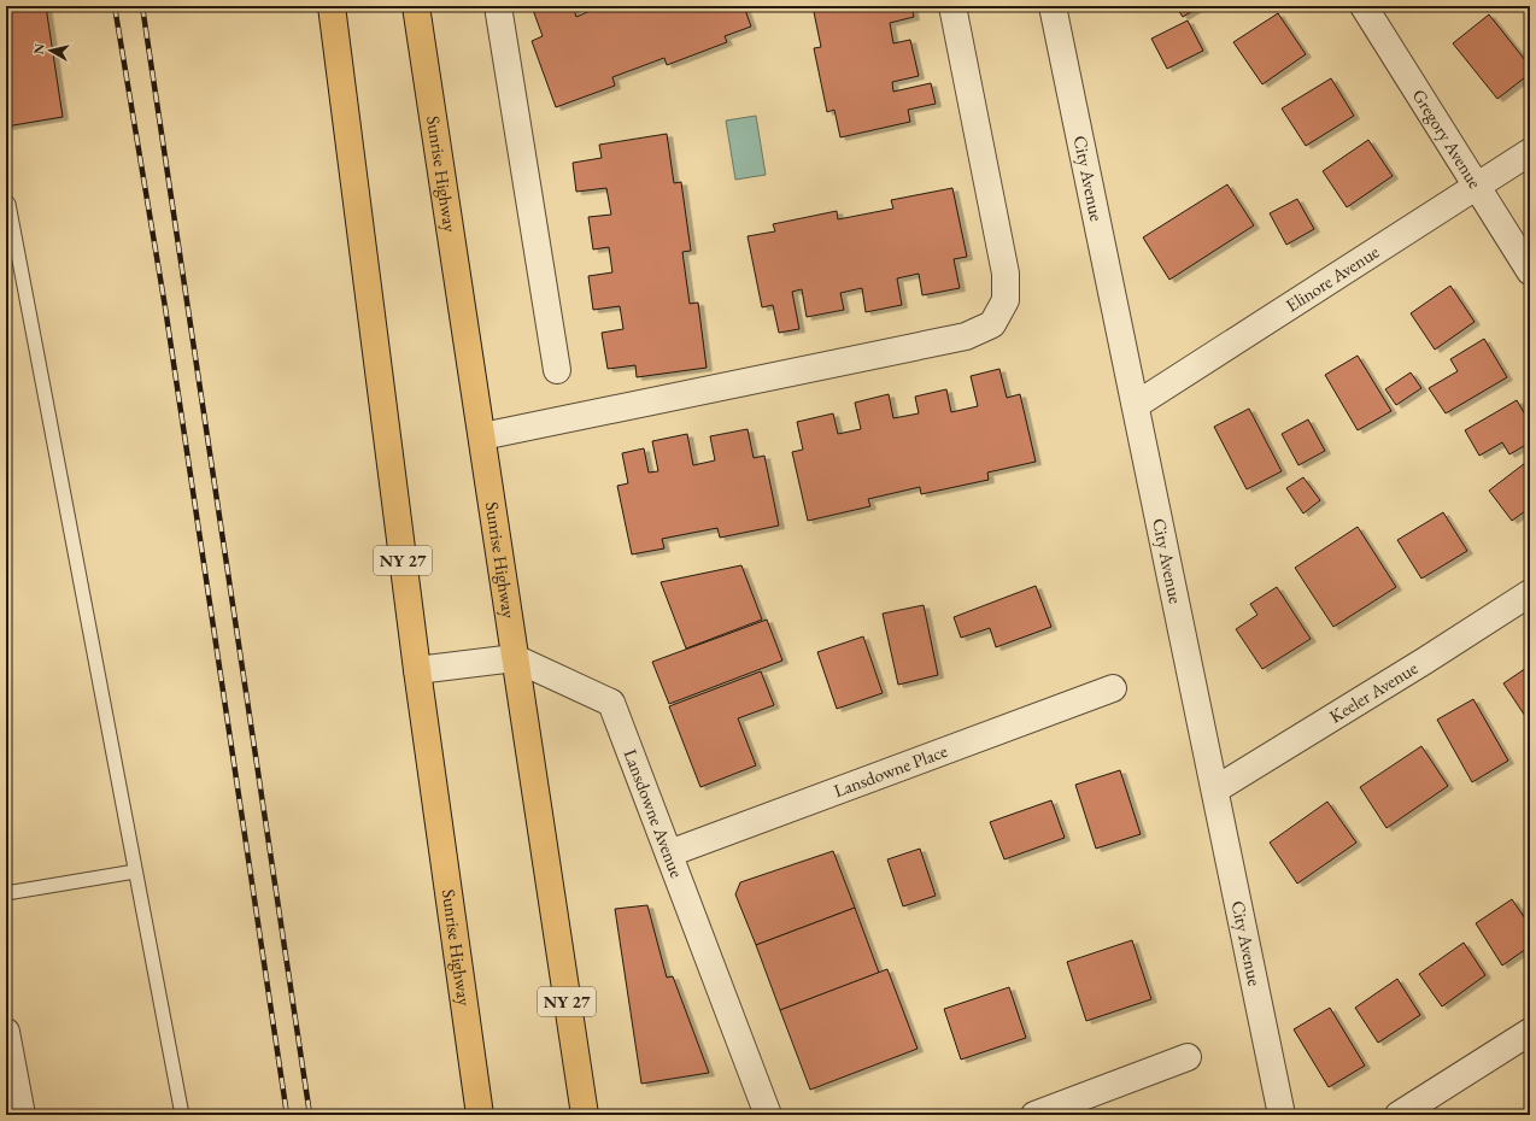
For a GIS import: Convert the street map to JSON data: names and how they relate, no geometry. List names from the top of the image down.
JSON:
{
  "streets": {
    "highway": ["Sunrise Highway", "NY 27"],
    "street": [
      "Gregory Avenue",
      "City Avenue",
      "Elinore Avenue",
      "Keeler Avenue",
      "Lansdowne Place",
      "Lansdowne Avenue"
    ]
  },
  "crossings": [
    ["Gregory Avenue", "Elinore Avenue"],
    ["Sunrise Highway", "Lansdowne Avenue"],
    ["City Avenue", "Elinore Avenue"],
    ["City Avenue", "Keeler Avenue"],
    ["Lansdowne Place", "Lansdowne Avenue"]
  ],
  "north": "left"
}
